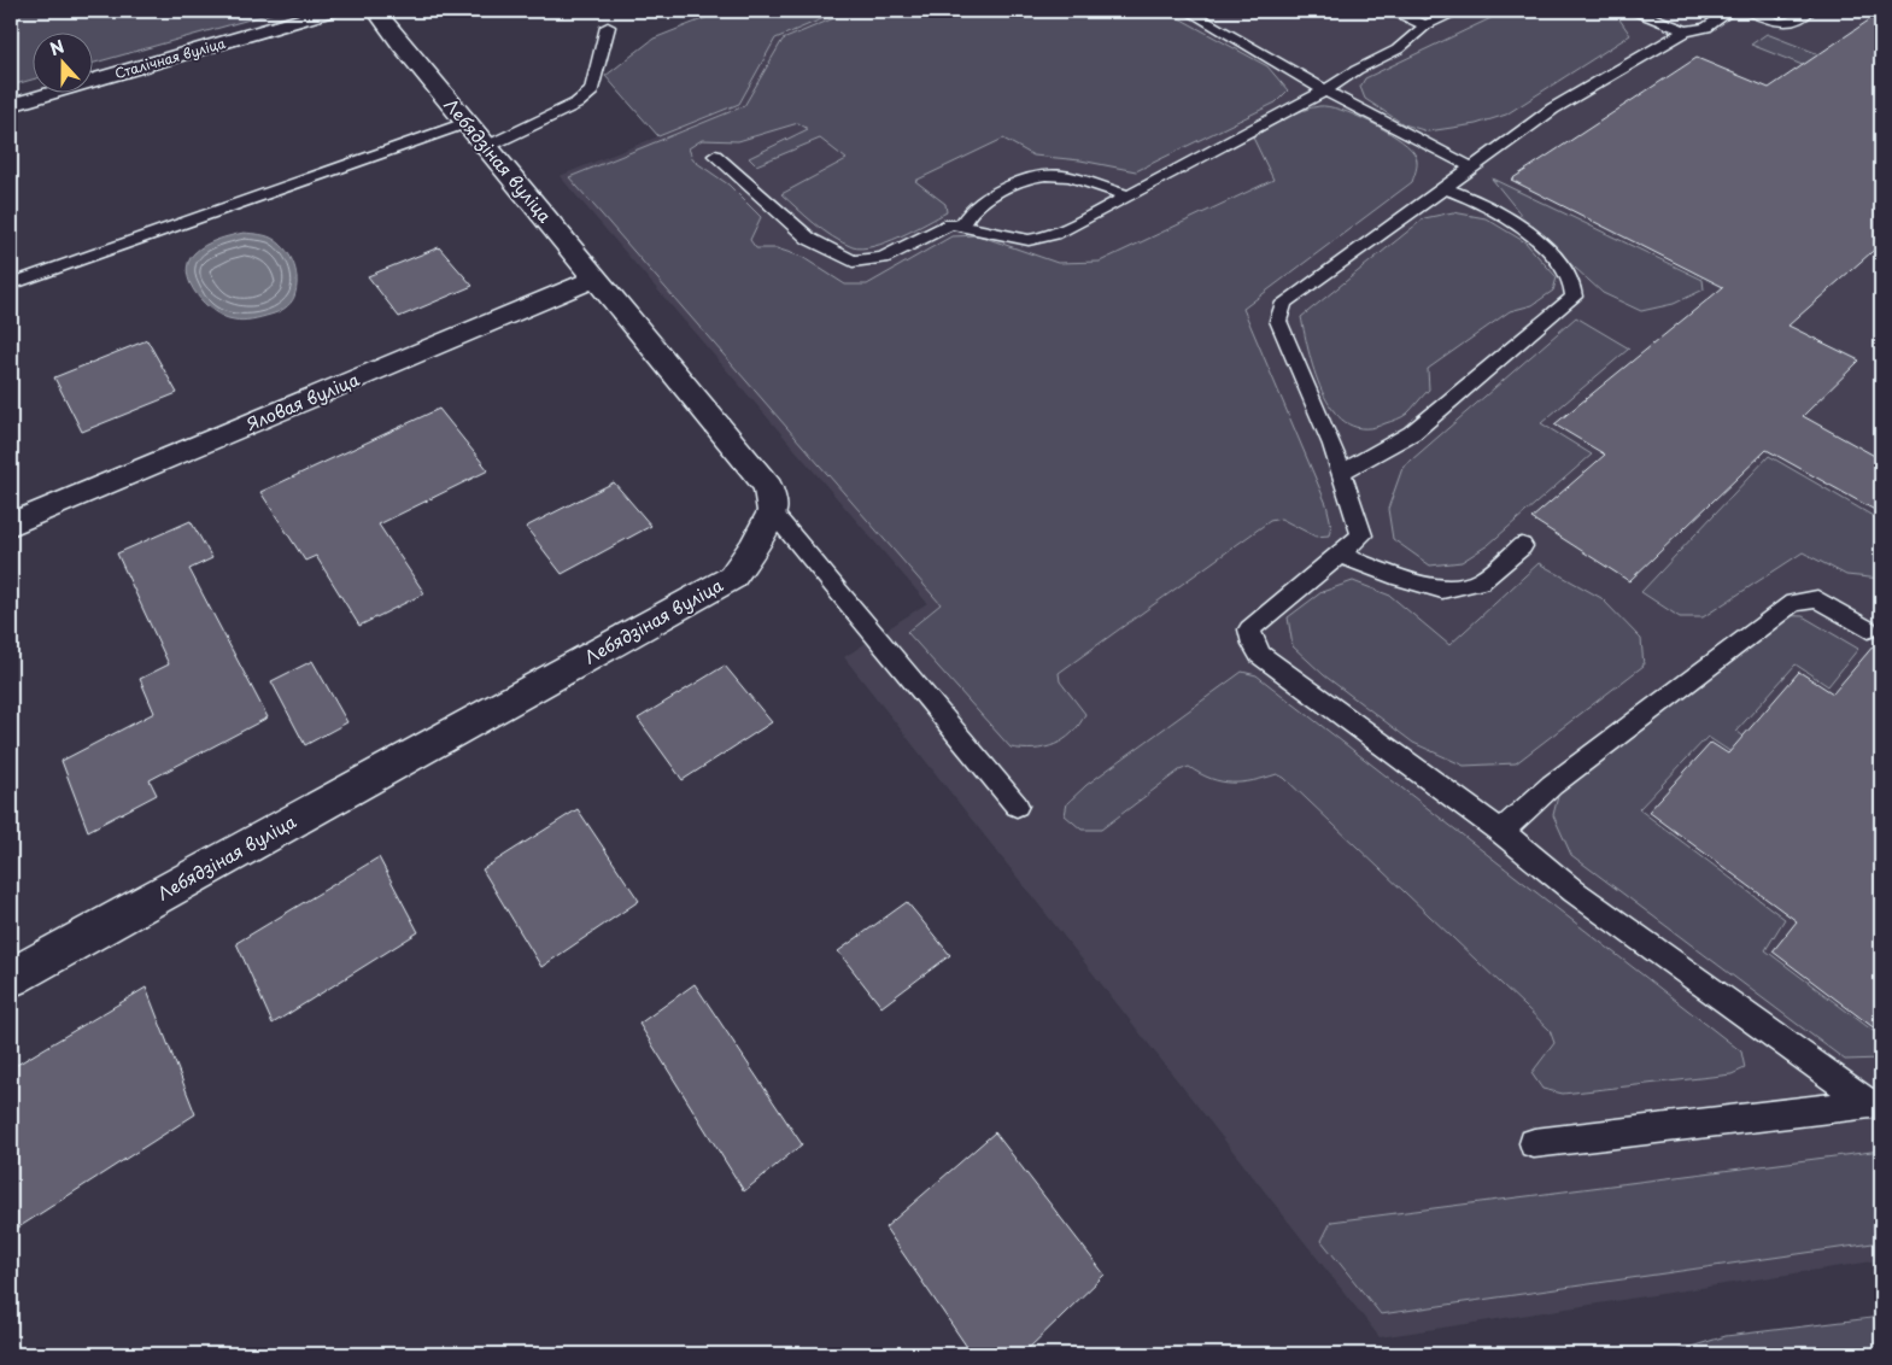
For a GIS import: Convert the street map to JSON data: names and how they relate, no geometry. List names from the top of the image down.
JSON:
{
  "streets": {
    "street": ["Сталічная вуліца", "Лебядзіная вуліца", "Яловая вуліца"]
  },
  "crossings": [
    ["Лебядзіная вуліца", "Яловая вуліца"]
  ],
  "north": "top"
}
